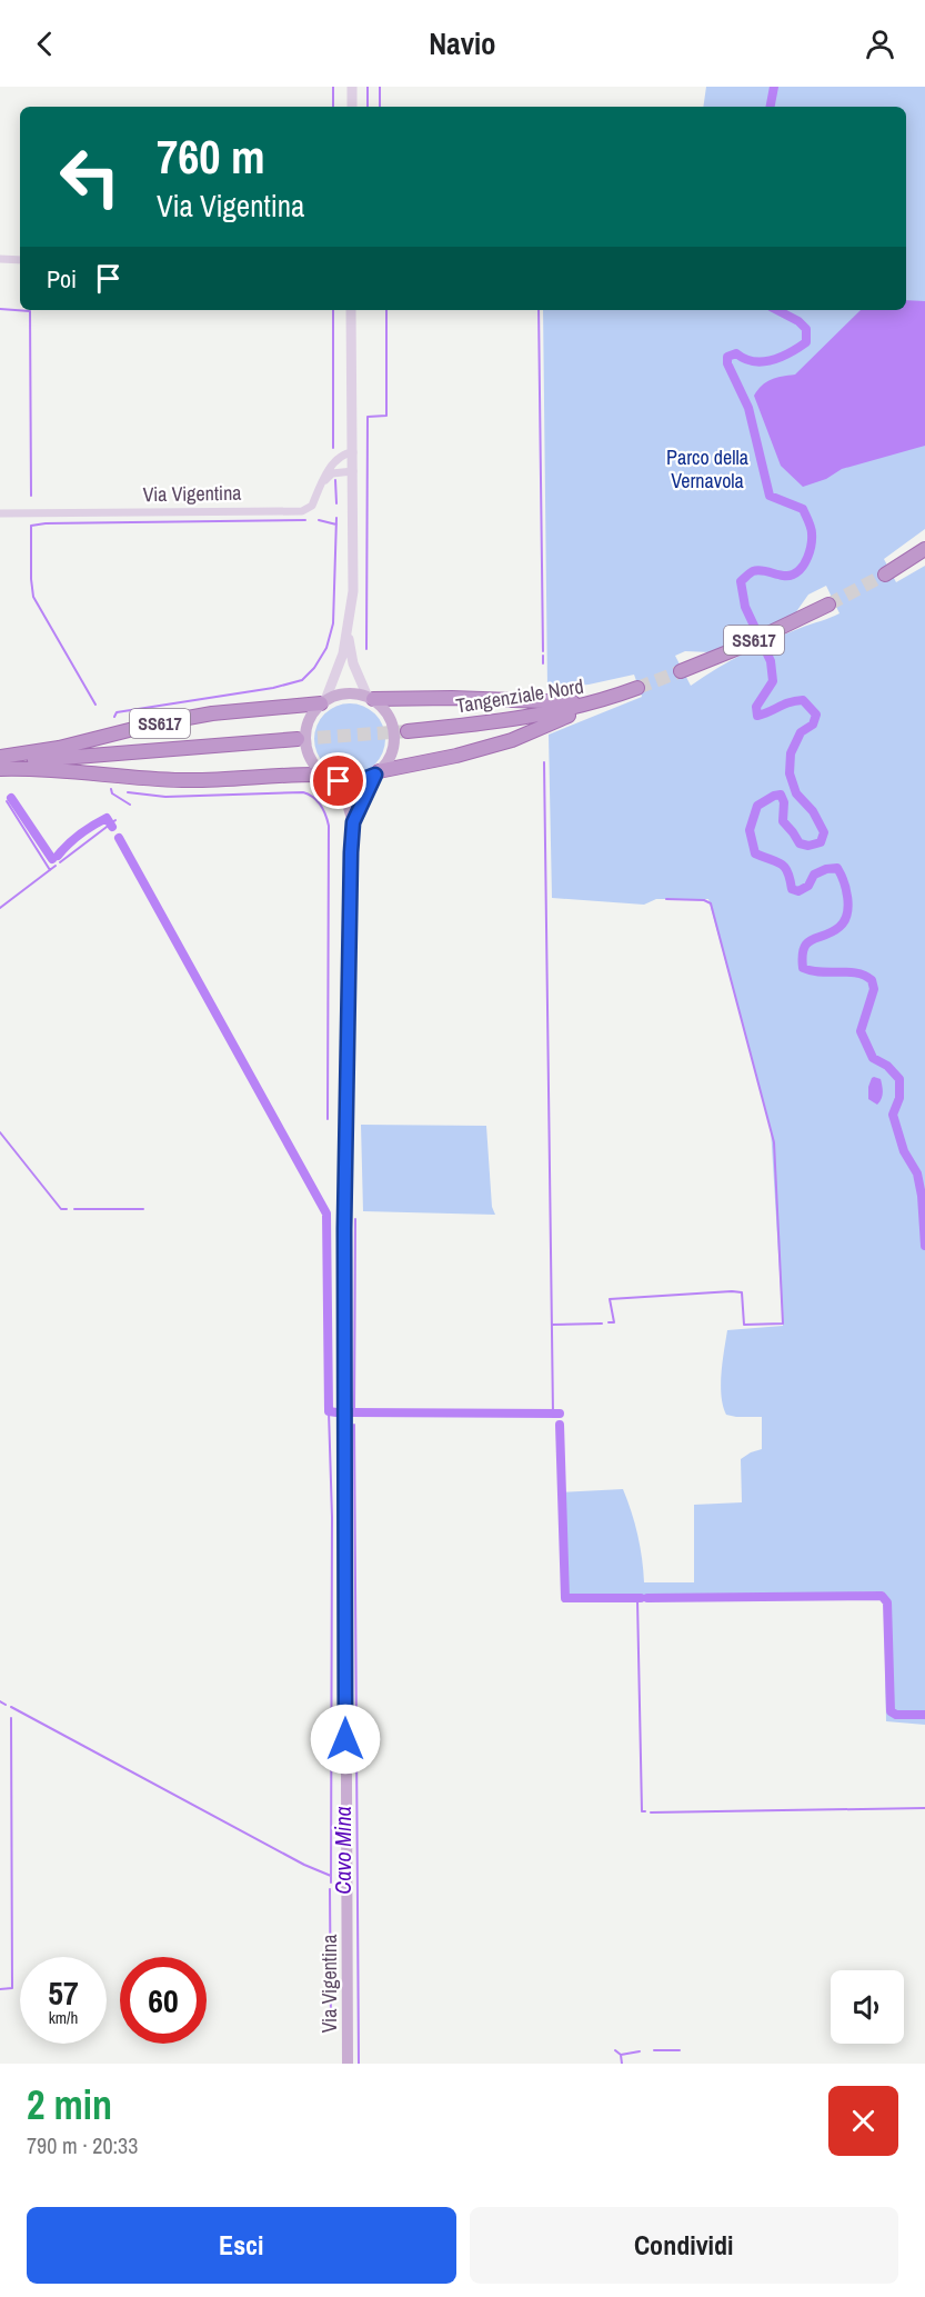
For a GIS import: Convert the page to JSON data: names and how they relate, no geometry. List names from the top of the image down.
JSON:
{
  "streets": {
    "highway": ["SS617", "Tangenziale Nord"],
    "main road": ["Via Vigentina"]
  },
  "crossings": [
    ["Via Vigentina", "SS617"]
  ],
  "water": ["Cavo Mina"],
  "parks": ["Parco della Vernavola"],
  "page": {
    "header": "Navio",
    "turn": ["760 m", "Via Vigentina"],
    "then": "Poi",
    "speed": "57 km/h",
    "limit": "60",
    "heading": ["2 min", "790 m · 20:33"],
    "buttons": ["Esci", "Condividi"]
  }
}
